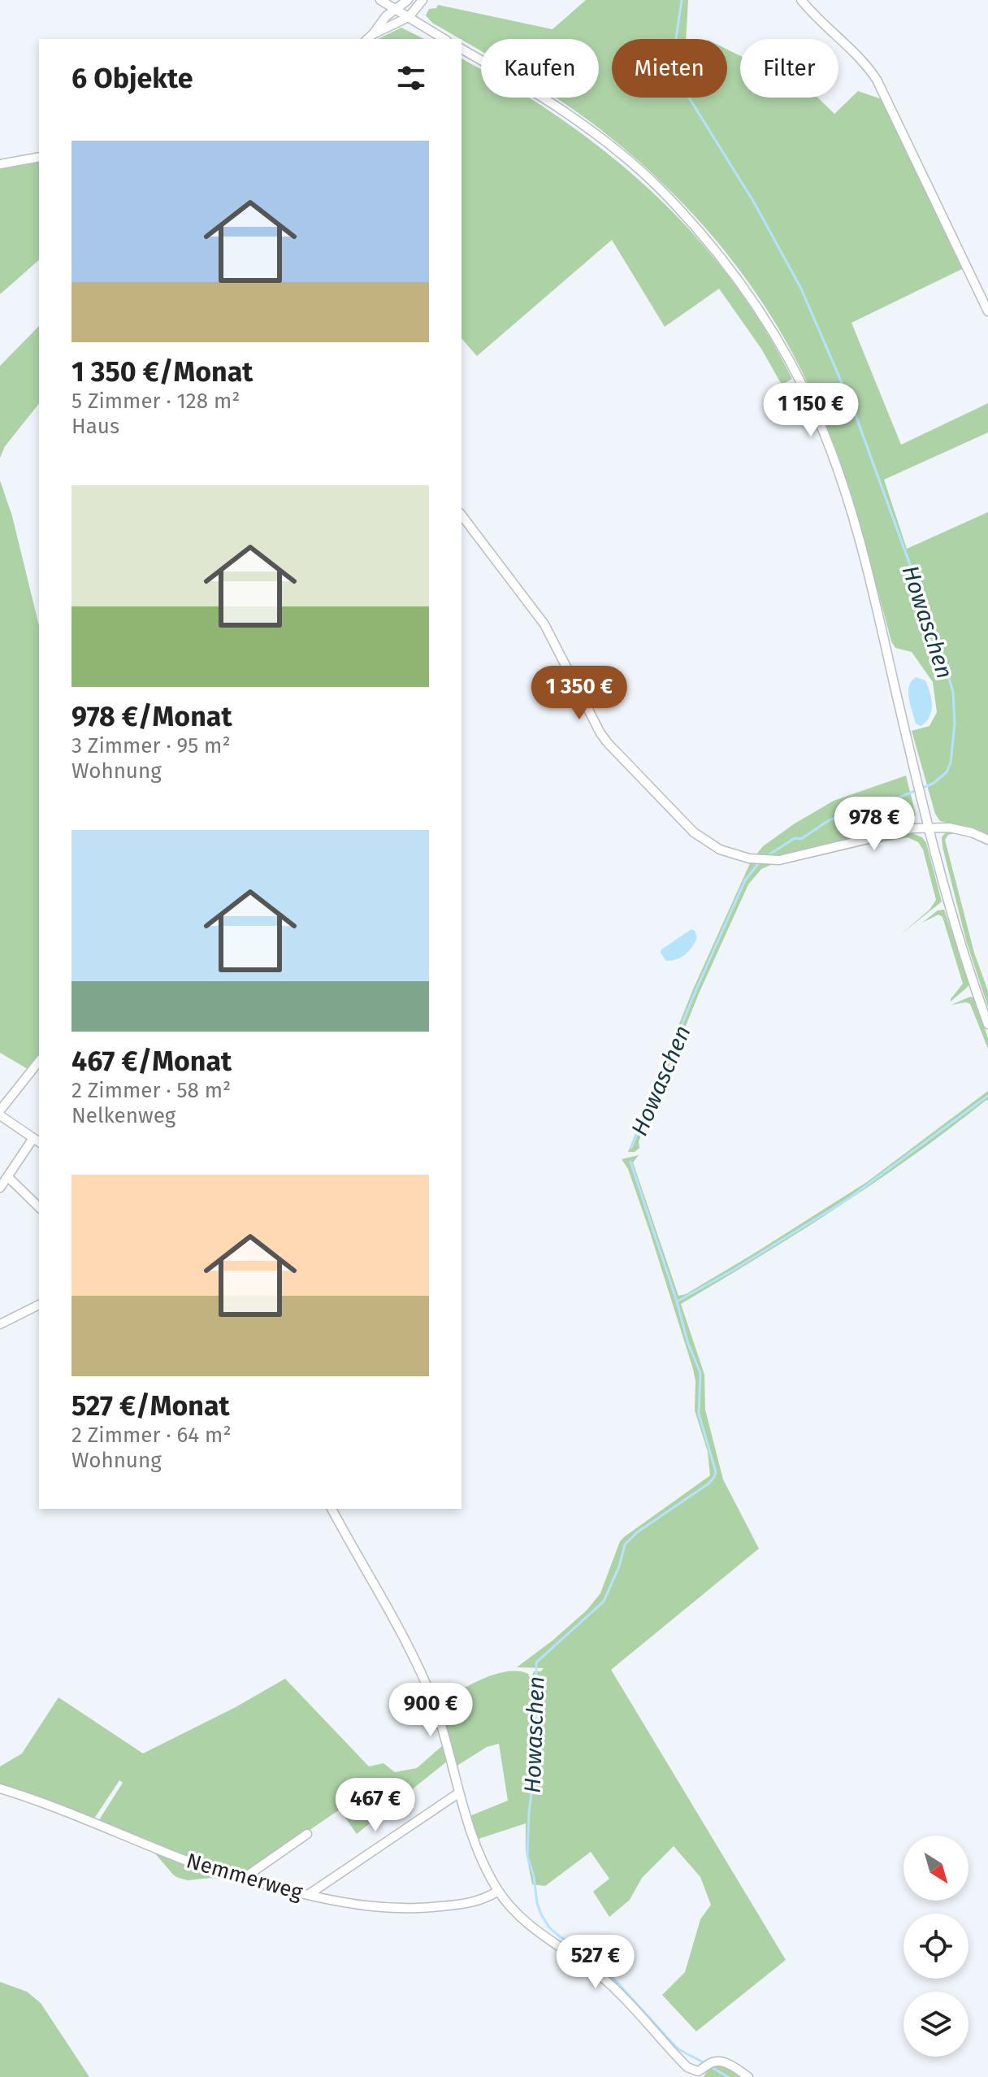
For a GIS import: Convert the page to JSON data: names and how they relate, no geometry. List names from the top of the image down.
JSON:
{
  "streets": {
    "street": ["Nemmerweg"]
  },
  "water": ["Howaschen"],
  "north": "bottom right",
  "page": {
    "chip": ["Kaufen", "Mieten", "Filter"],
    "heading": "6 Objekte",
    "list": [
      {
        "name": "1 350 €/Monat",
        "note": "5 Zimmer · 128 m² · Haus"
      },
      {
        "name": "978 €/Monat",
        "note": "3 Zimmer · 95 m² · Wohnung"
      },
      {
        "name": "467 €/Monat",
        "note": "2 Zimmer · 58 m² · Nelkenweg"
      },
      {
        "name": "527 €/Monat",
        "note": "2 Zimmer · 64 m² · Wohnung"
      }
    ],
    "price": [
      "1 150 €",
      "1 350 €",
      "978 €",
      "900 €",
      "467 €",
      "527 €"
    ]
  }
}
